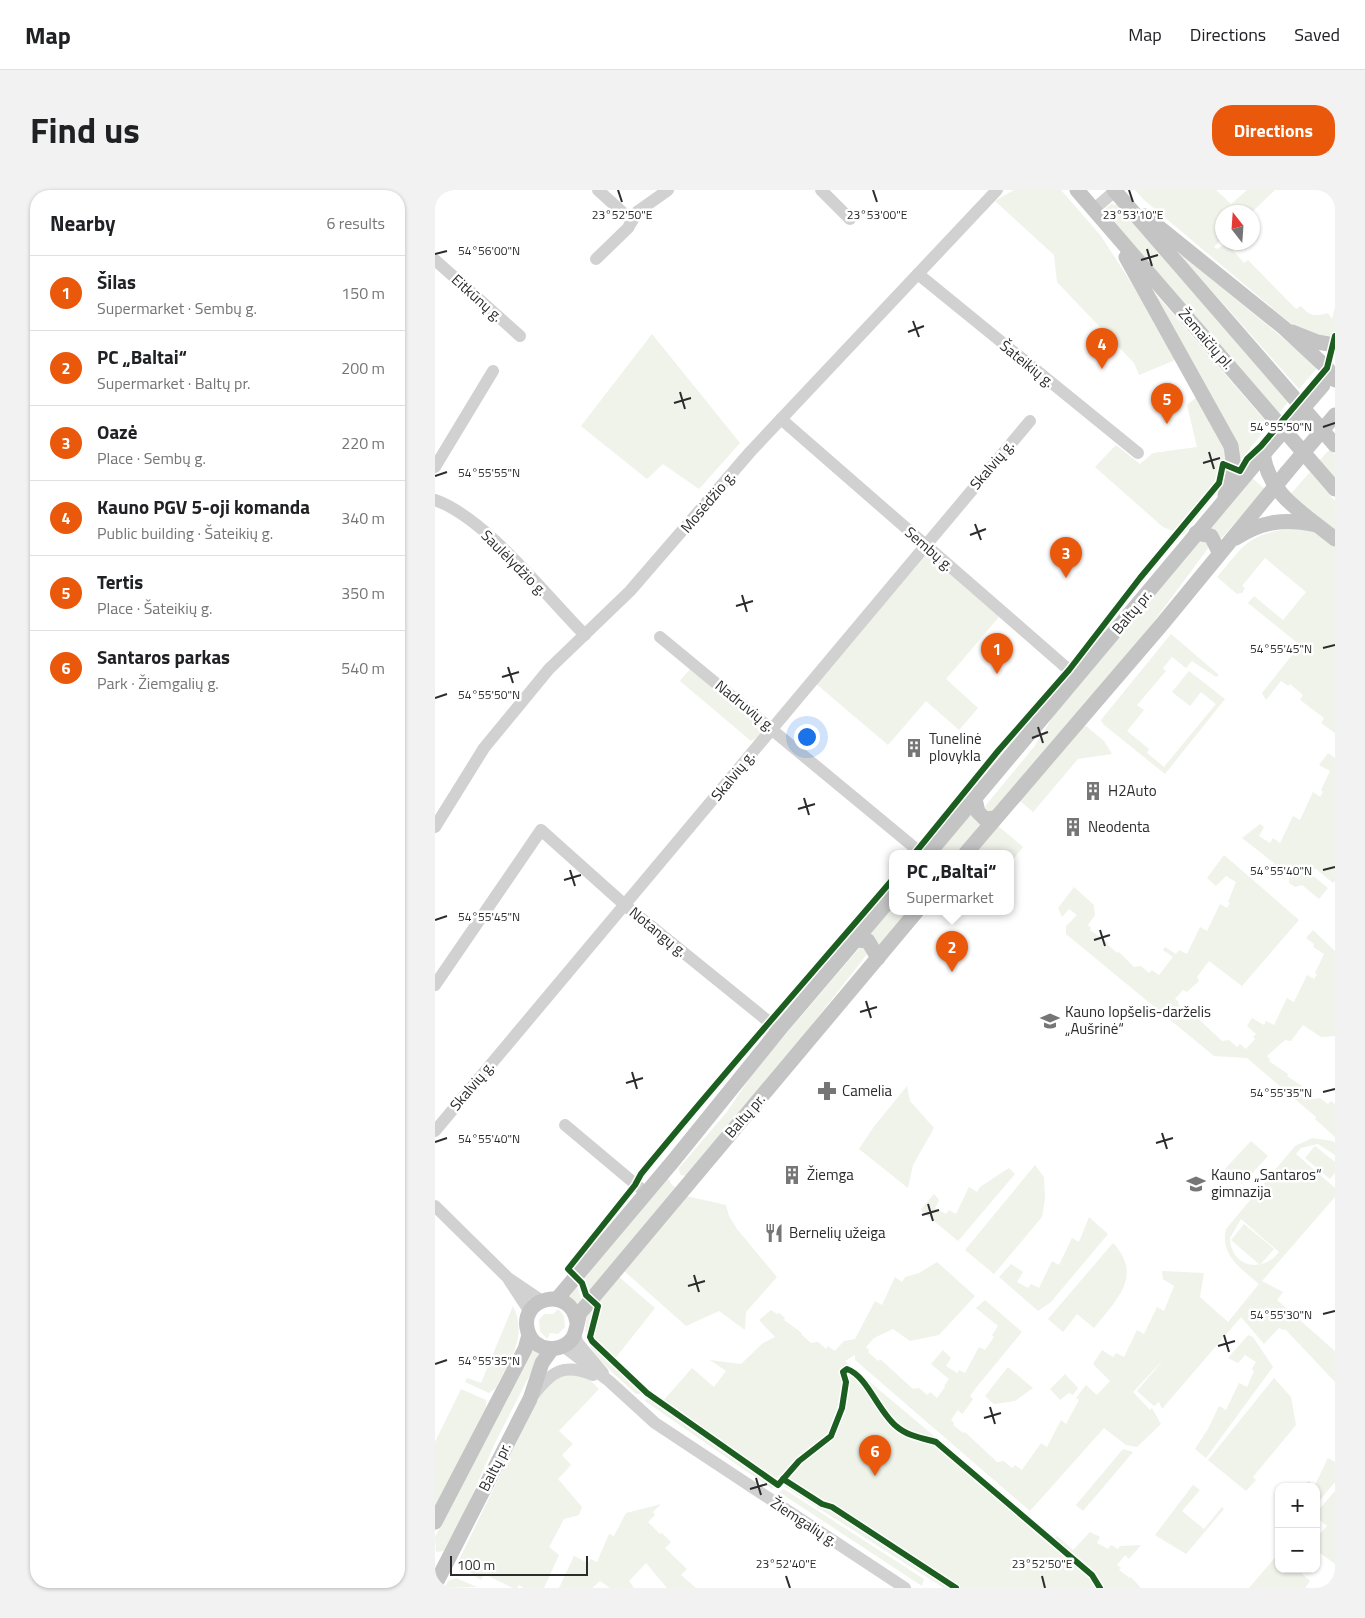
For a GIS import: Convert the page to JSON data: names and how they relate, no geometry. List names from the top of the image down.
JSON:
{
  "streets": {
    "main road": ["Žemaičių pl.", "Baltų pr."],
    "street": [
      "Eitkūnų g.",
      "Šateikių g.",
      "Skalvių g.",
      "Mosėdžio g.",
      "Sembų g.",
      "Saulėlydžio g.",
      "Nadruvių g.",
      "Notangų g.",
      "Žiemgalių g."
    ]
  },
  "crossings": [
    ["Šateikių g.", "Mosėdžio g."],
    ["Skalvių g.", "Sembų g."],
    ["Skalvių g.", "Nadruvių g."],
    ["Skalvių g.", "Notangų g."],
    ["Mosėdžio g.", "Sembų g."],
    ["Mosėdžio g.", "Saulėlydžio g."],
    ["Sembų g.", "Baltų pr."],
    ["Baltų pr.", "Notangų g."],
    ["Baltų pr.", "Žiemgalių g."]
  ],
  "places": {
    "building": [
      "Tunelinė plovykla",
      "H2Auto",
      "Neodenta",
      "Žiemga"
    ],
    "school or university": ["Kauno lopšelis-darželis „Aušrinė“", "Kauno „Santaros“ gimnazija"],
    "pharmacy": ["Camelia"],
    "restaurant": ["Bernelių užeiga"]
  },
  "scale_bar": "100 m",
  "north": "top",
  "page": {
    "header": "Map",
    "nav": ["Map", "Directions", "Saved"],
    "title": "Find us",
    "buttons": "Directions",
    "heading": ["Nearby", "6 results"],
    "list": [
      {
        "mark": "1",
        "name": "Šilas",
        "note": "Supermarket · Sembų g.",
        "value": "150 m"
      },
      {
        "mark": "2",
        "name": "PC „Baltai“",
        "note": "Supermarket · Baltų pr.",
        "value": "200 m"
      },
      {
        "mark": "3",
        "name": "Oazė",
        "note": "Place · Sembų g.",
        "value": "220 m"
      },
      {
        "mark": "4",
        "name": "Kauno PGV 5-oji komanda",
        "note": "Public building · Šateikių g.",
        "value": "340 m"
      },
      {
        "mark": "5",
        "name": "Tertis",
        "note": "Place · Šateikių g.",
        "value": "350 m"
      },
      {
        "mark": "6",
        "name": "Santaros parkas",
        "note": "Park · Žiemgalių g.",
        "value": "540 m"
      }
    ],
    "pins": [
      "4",
      "5",
      "3",
      "1",
      "2",
      "6"
    ],
    "popup": ["PC „Baltai“", "Supermarket"],
    "map_buttons": ["+", "−"],
    "scale": "100 m"
  },
  "coordinates": [
    "23°52'50\"E",
    "23°53'00\"E",
    "23°53'10\"E",
    "54°56'00\"N",
    "54°55'50\"N",
    "54°55'55\"N",
    "54°55'45\"N",
    "54°55'40\"N",
    "54°55'35\"N",
    "54°55'30\"N",
    "23°52'40\"E"
  ]
}
